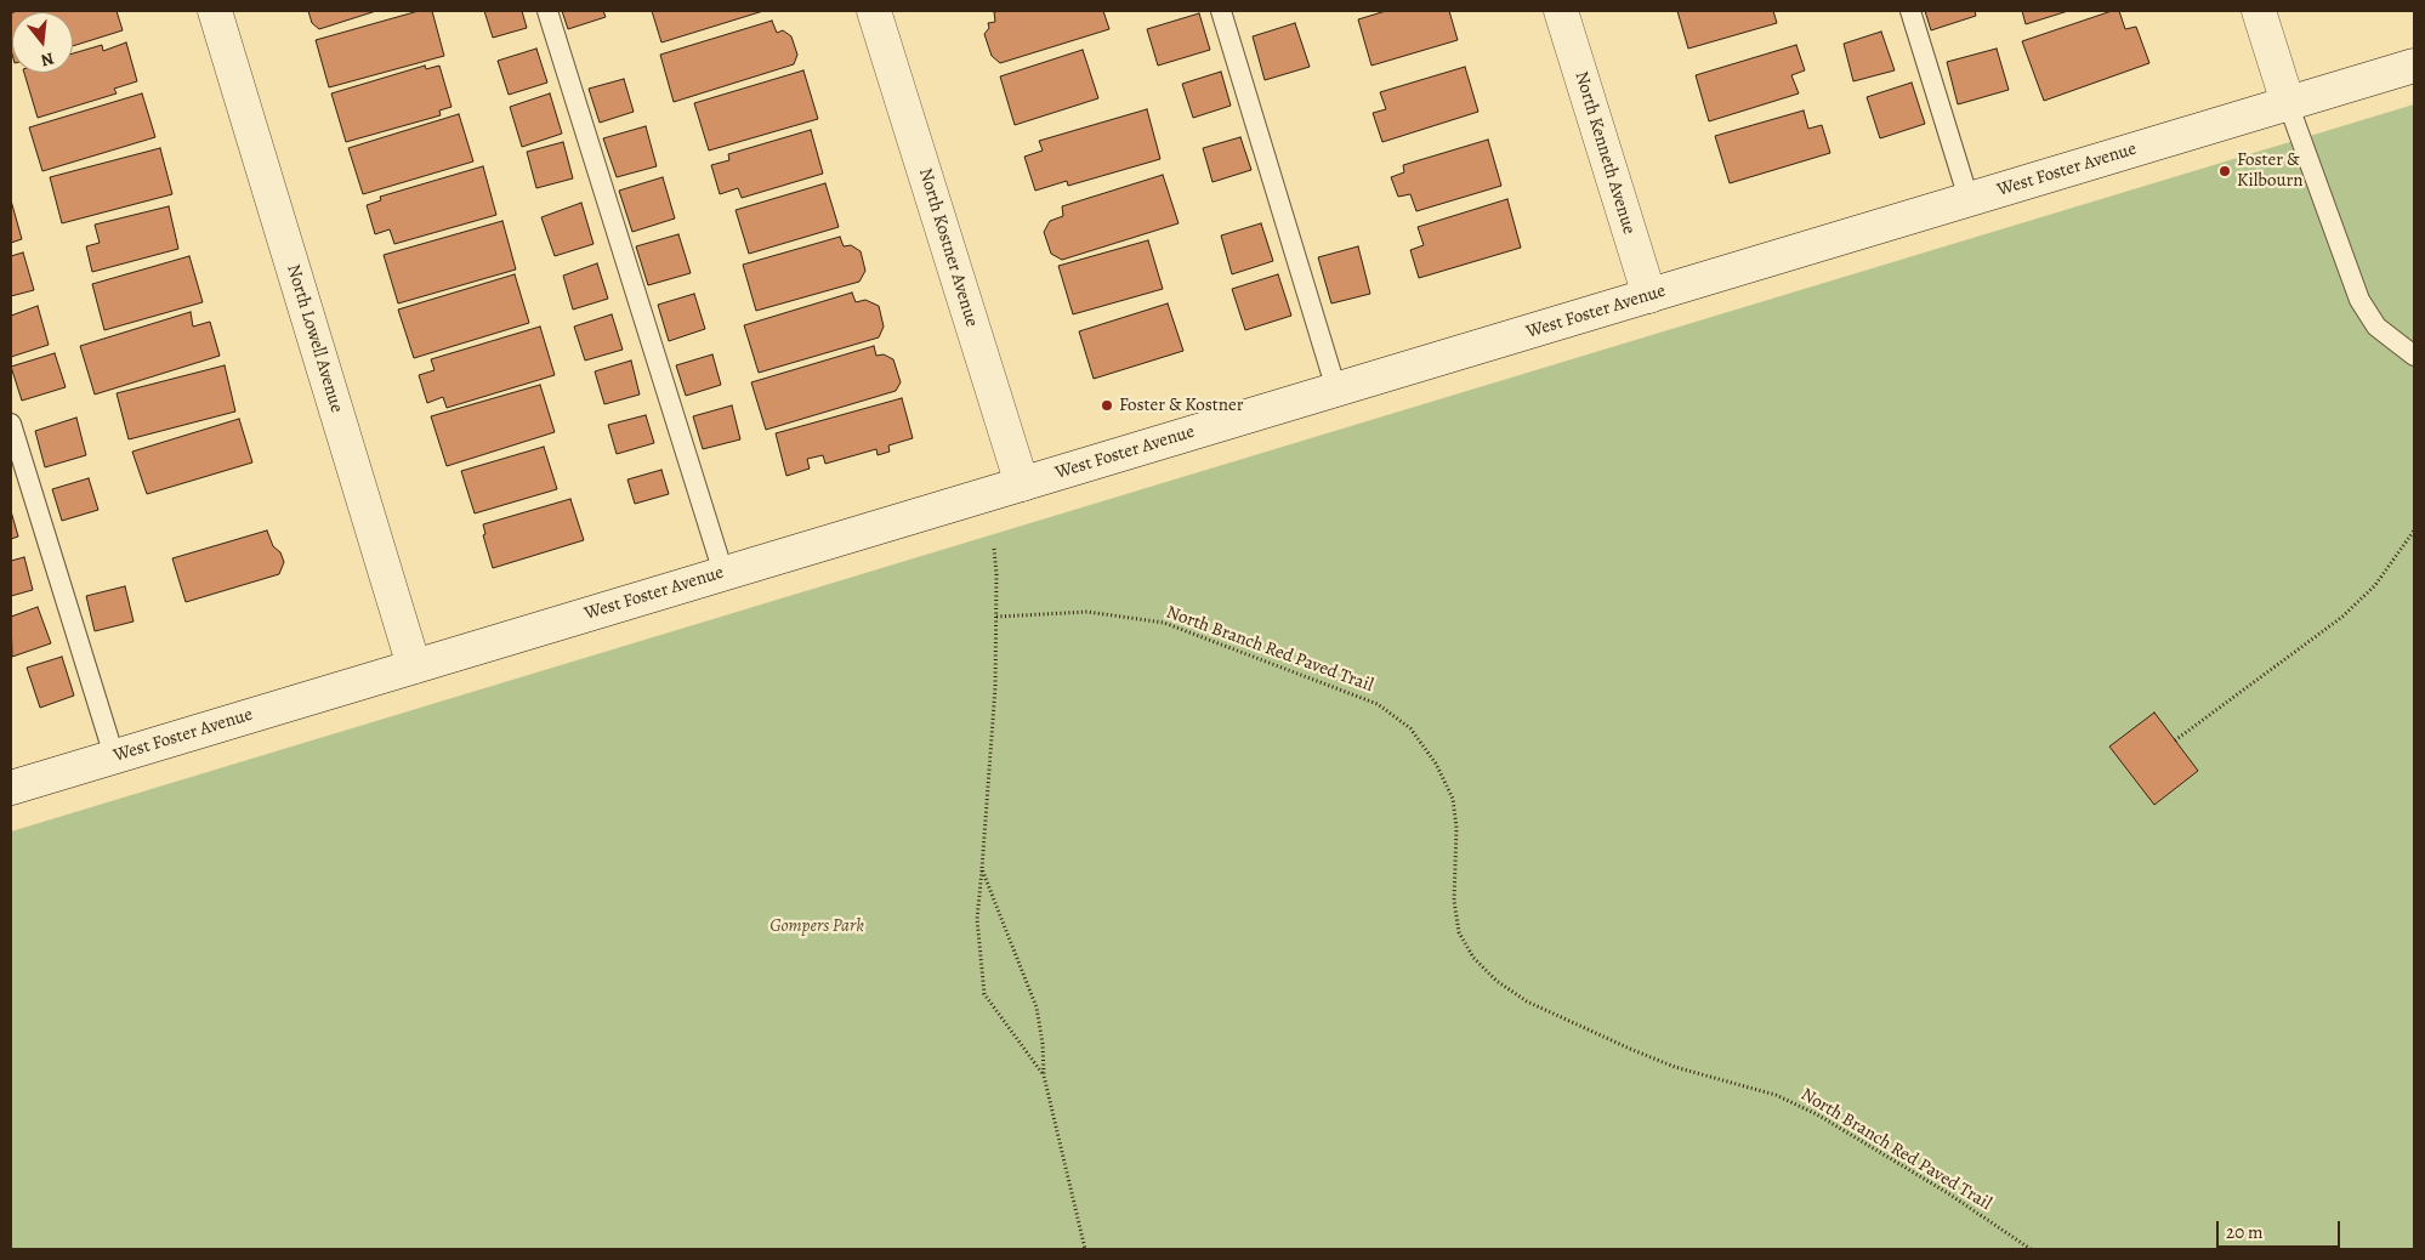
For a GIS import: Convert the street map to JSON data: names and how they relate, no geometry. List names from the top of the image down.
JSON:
{
  "streets": {
    "main road": [
      "North Kenneth Avenue",
      "West Foster Avenue",
      "North Kostner Avenue",
      "North Lowell Avenue"
    ],
    "path": ["North Branch Red Paved Trail"]
  },
  "crossings": [
    ["North Kenneth Avenue", "West Foster Avenue"],
    ["West Foster Avenue", "North Kostner Avenue"],
    ["West Foster Avenue", "North Lowell Avenue"]
  ],
  "parks": ["Gompers Park"],
  "places": ["Foster & Kilbourn", "Foster & Kostner"],
  "scale_bar": "20 m",
  "north": "bottom"
}
